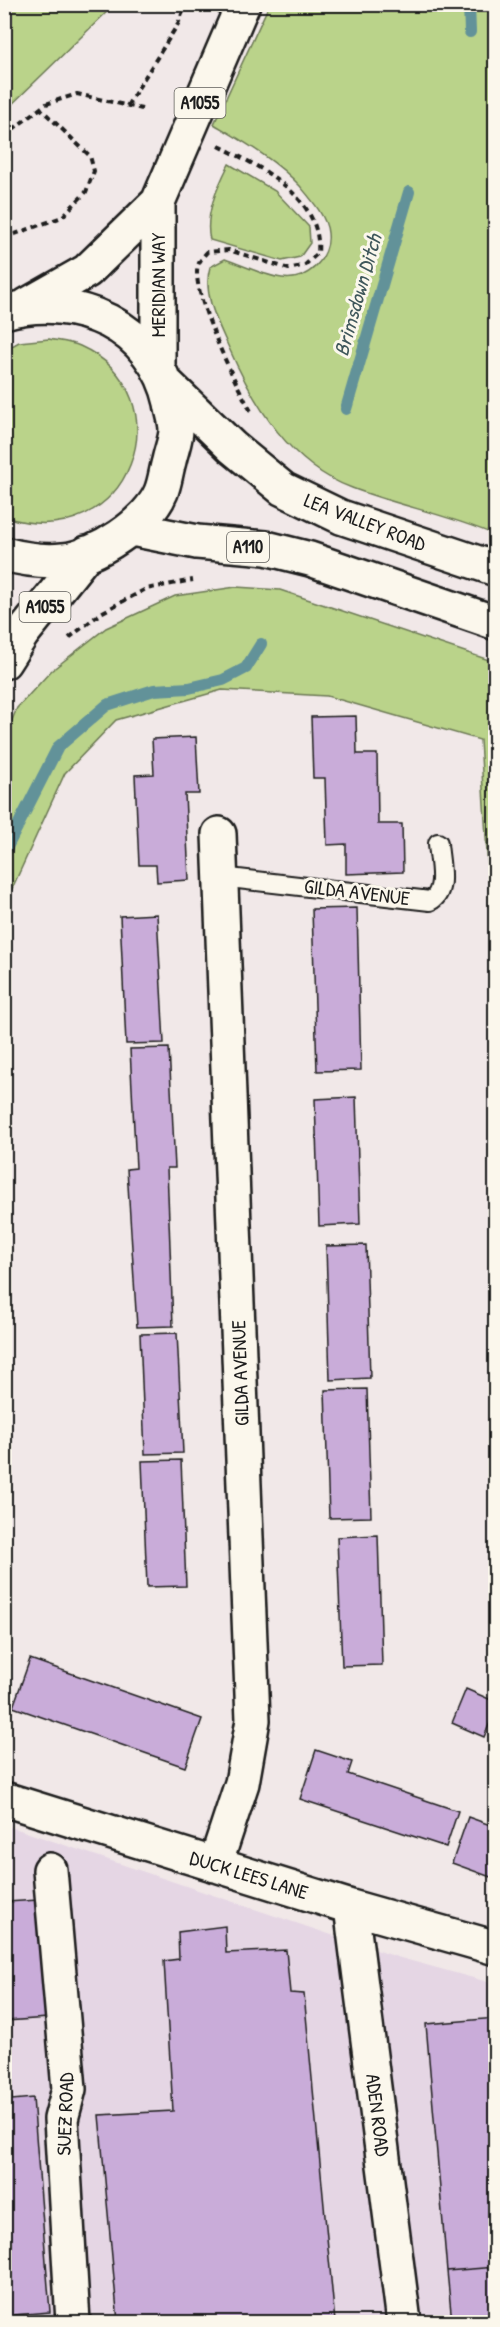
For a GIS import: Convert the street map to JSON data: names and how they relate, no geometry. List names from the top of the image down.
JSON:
{
  "streets": {
    "street": [
      "A1055",
      "MERIDIAN WAY",
      "LEA VALLEY ROAD",
      "A110",
      "GILDA AVENUE",
      "DUCK LEES LANE",
      "SUEZ ROAD",
      "ADEN ROAD"
    ]
  },
  "crossings": [
    ["MERIDIAN WAY", "LEA VALLEY ROAD"],
    ["GILDA AVENUE", "DUCK LEES LANE"],
    ["DUCK LEES LANE", "ADEN ROAD"]
  ],
  "water": ["Brimsdown Ditch"]
}
